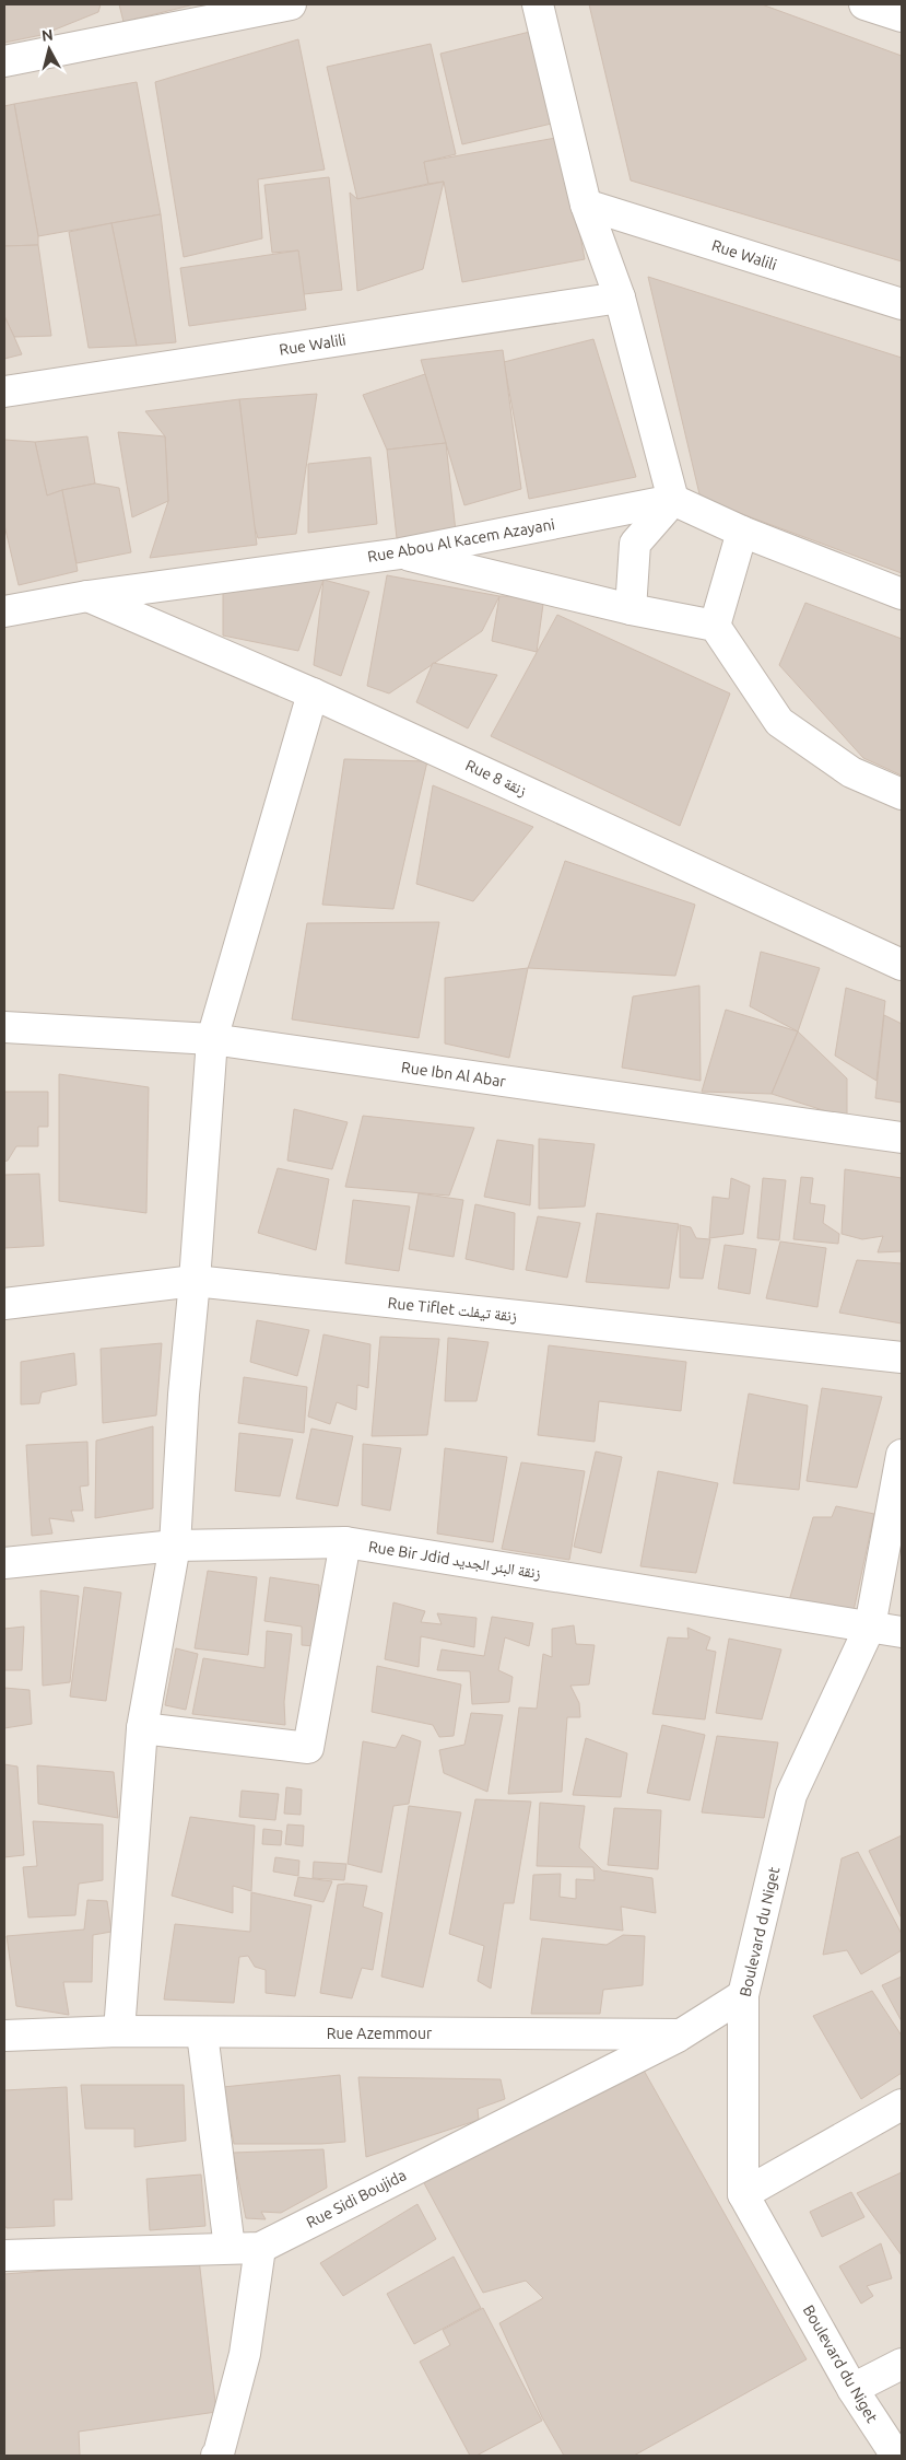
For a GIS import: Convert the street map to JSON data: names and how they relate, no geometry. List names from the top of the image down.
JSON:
{
  "streets": {
    "street": [
      "Rue Walili",
      "Rue Abou Al Kacem Azayani",
      "Rue 8 زنقة",
      "Rue Ibn Al Abar",
      "Rue Tiflet زنقة تيفلت",
      "Rue Bir Jdid زنقة البئر الجديد",
      "Boulevard du Niget",
      "Rue Azemmour",
      "Rue Sidi Boujida"
    ]
  },
  "crossings": [
    ["Rue Abou Al Kacem Azayani", "Rue 8 زنقة"],
    ["Rue Bir Jdid زنقة البئر الجديد", "Boulevard du Niget"],
    ["Rue Azemmour", "Rue Sidi Boujida"]
  ],
  "north": "top"
}
